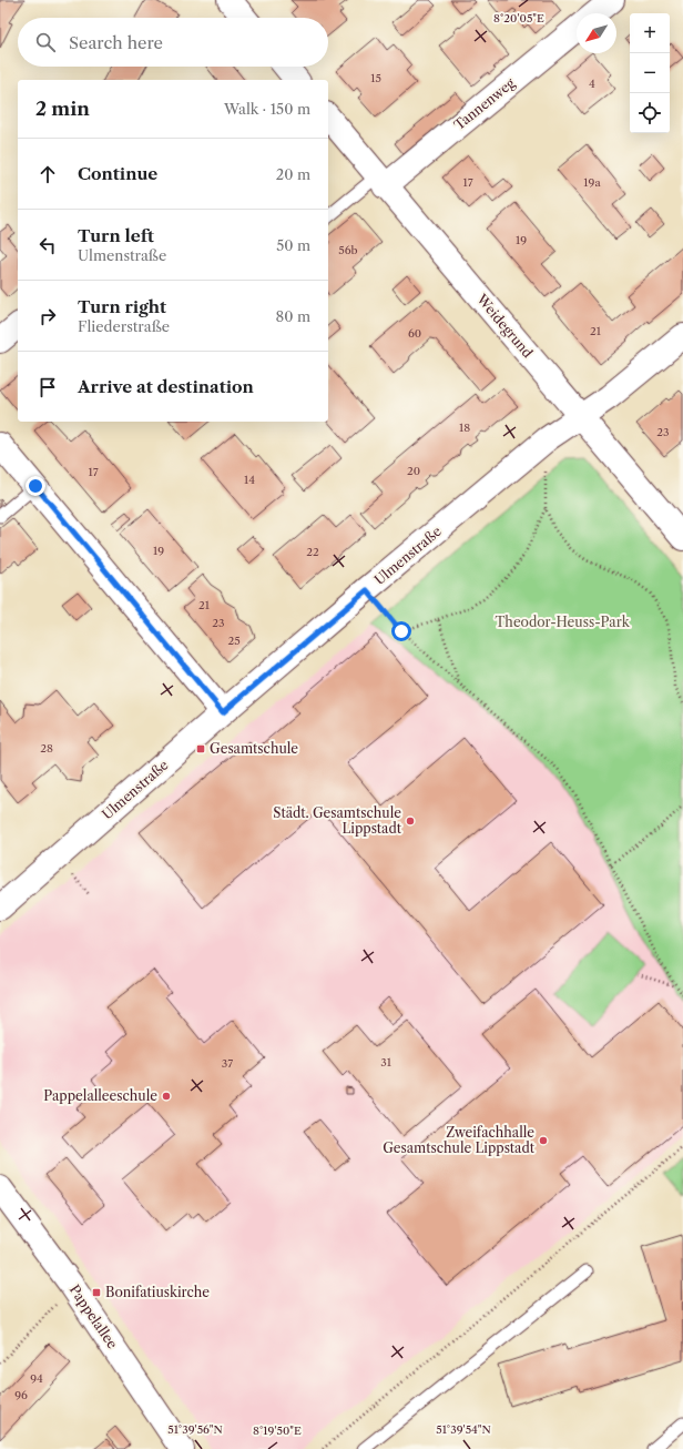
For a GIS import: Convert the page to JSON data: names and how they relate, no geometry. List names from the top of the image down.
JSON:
{
  "streets": {
    "street": [
      "Tannenweg",
      "Weidegrund",
      "Ulmenstraße",
      "Pappelallee"
    ]
  },
  "crossings": [
    ["Tannenweg", "Weidegrund"],
    ["Weidegrund", "Ulmenstraße"]
  ],
  "parks": ["Theodor-Heuss-Park"],
  "places": {
    "transit": ["Gesamtschule", "Bonifatiuskirche"],
    "other": ["Städt. Gesamtschule Lippstadt", "Pappelalleeschule", "Zweifachhalle Gesamtschule Lippstadt"]
  },
  "house_numbers": [
    "15",
    "4",
    "17",
    "19a",
    "19",
    "56b",
    "21",
    "60",
    "18",
    "23",
    "20",
    "17",
    "14",
    "19",
    "22",
    "21",
    "23",
    "25",
    "28",
    "31",
    "37",
    "94",
    "96"
  ],
  "north": "bottom left",
  "page": {
    "map_buttons": ["+", "−"],
    "search": "Search here",
    "heading": ["2 min", "Walk · 150 m"],
    "list": [
      ["Continue", "20 m"],
      ["Turn left", "Ulmenstraße", "50 m"],
      ["Turn right", "Fliederstraße", "80 m"],
      "Arrive at destination"
    ]
  },
  "coordinates": [
    "8°20'05\"E",
    "51°39'56\"N",
    "51°39'54\"N",
    "8°19'50\"E"
  ]
}
